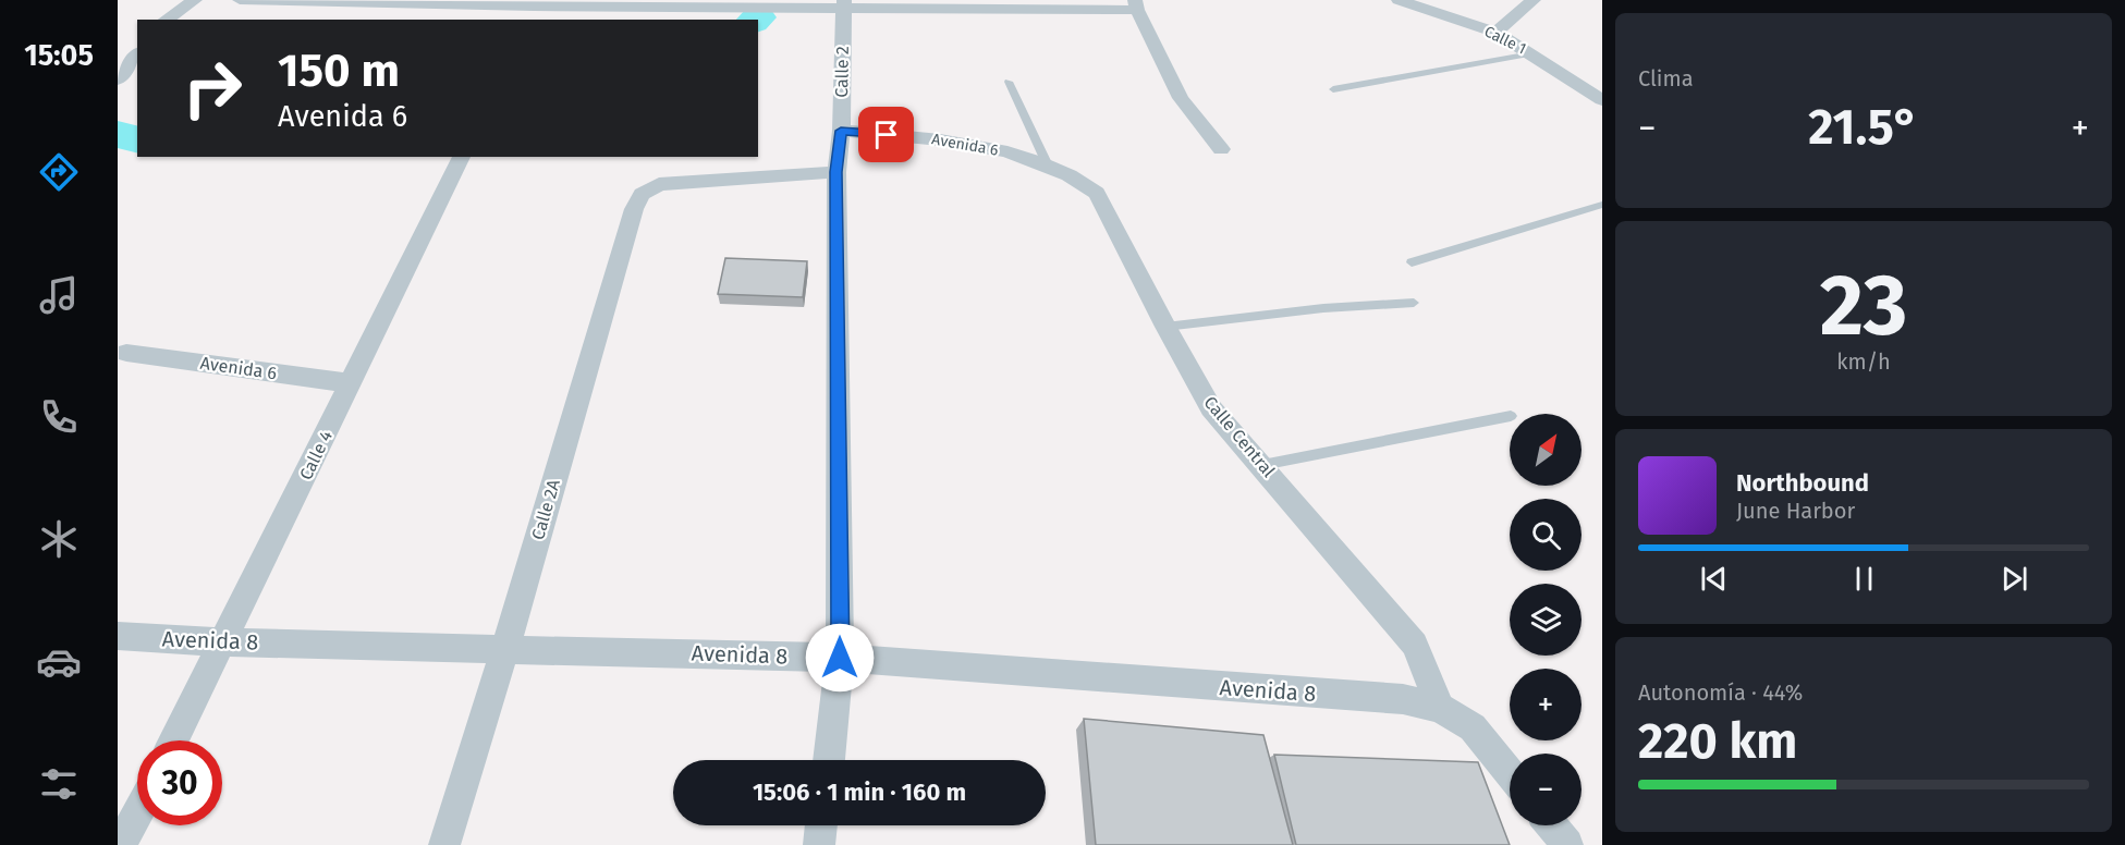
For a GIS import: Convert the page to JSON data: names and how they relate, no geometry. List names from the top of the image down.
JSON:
{
  "streets": {
    "street": [
      "Calle 1",
      "Calle 2",
      "Avenida 6",
      "Calle Central",
      "Calle 4",
      "Calle 2A",
      "Avenida 8"
    ]
  },
  "crossings": [
    ["Calle 2", "Avenida 6"],
    ["Calle 2", "Calle 2A"],
    ["Calle 2", "Avenida 8"],
    ["Avenida 6", "Calle Central"],
    ["Avenida 6", "Calle 4"],
    ["Calle Central", "Avenida 8"],
    ["Calle 4", "Avenida 8"],
    ["Calle 2A", "Avenida 8"]
  ],
  "north": "top right",
  "page": {
    "tabs": "15:05",
    "tile": [
      "Clima",
      ["23", "km/h"],
      ["Autonomía · 44%", "220 km"]
    ],
    "turn": ["150 m", "Avenida 6"],
    "heat": ["−", "21.5°", "+"],
    "map_buttons": ["+", "−"],
    "song": ["Northbound", "June Harbor"],
    "limit": "30",
    "trip": "15:06 · 1 min · 160 m"
  }
}
